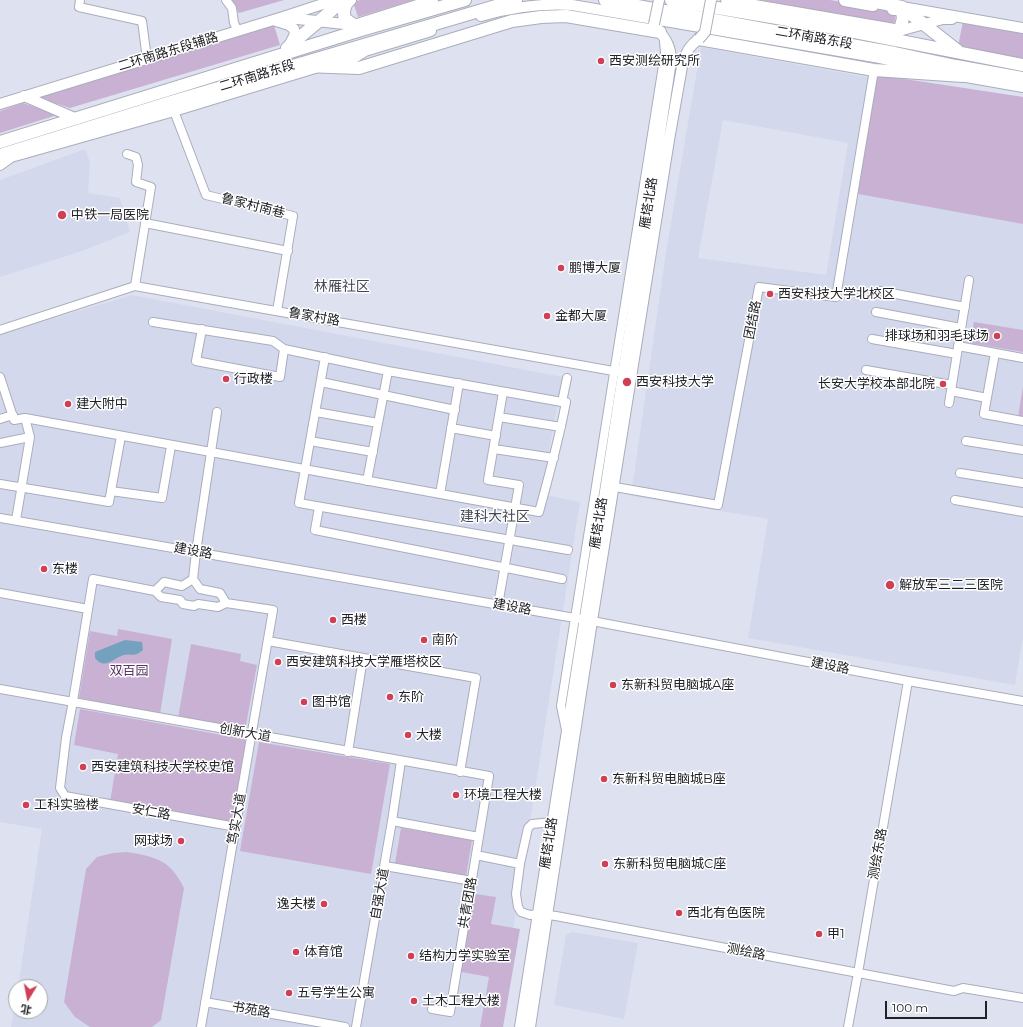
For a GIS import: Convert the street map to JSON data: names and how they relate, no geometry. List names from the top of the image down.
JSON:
{
  "streets": {
    "highway": ["二环南路东段"],
    "main road": ["二环南路东段辅路", "雁塔北路"],
    "street": [
      "鲁家村南巷",
      "鲁家村路",
      "团结路",
      "建设路",
      "创新大道",
      "安仁路",
      "笃实大道",
      "测绘东路",
      "自强大道",
      "共青团路",
      "测绘路",
      "书苑路"
    ]
  },
  "crossings": [
    ["雁塔北路", "鲁家村路"],
    ["雁塔北路", "团结路"],
    ["雁塔北路", "建设路"],
    ["雁塔北路", "测绘路"],
    ["鲁家村南巷", "鲁家村路"],
    ["建设路", "测绘东路"],
    ["创新大道", "安仁路"],
    ["创新大道", "笃实大道"],
    ["创新大道", "自强大道"],
    ["创新大道", "共青团路"],
    ["安仁路", "笃实大道"],
    ["笃实大道", "书苑路"],
    ["测绘东路", "测绘路"]
  ],
  "districts": ["林雁社区", "建科大社区"],
  "parks": ["双百园"],
  "places": [
    "西安测绘研究所",
    "中铁一局医院",
    "鹏博大厦",
    "西安科技大学北校区",
    "金都大厦",
    "排球场和羽毛球场",
    "行政楼",
    "西安科技大学",
    "长安大学校本部北院",
    "建大附中",
    "东楼",
    "解放军三二三医院",
    "西楼",
    "南阶",
    "西安建筑科技大学雁塔校区",
    "东新科贸电脑城A座",
    "东阶",
    "图书馆",
    "大楼",
    "西安建筑科技大学校史馆",
    "东新科贸电脑城B座",
    "环境工程大楼",
    "工科实验楼",
    "网球场",
    "东新科贸电脑城C座",
    "逸夫楼",
    "西北有色医院",
    "甲1",
    "体育馆",
    "结构力学实验室",
    "五号学生公寓",
    "土木工程大楼"
  ],
  "scale_bar": "100 m",
  "north": "bottom"
}
